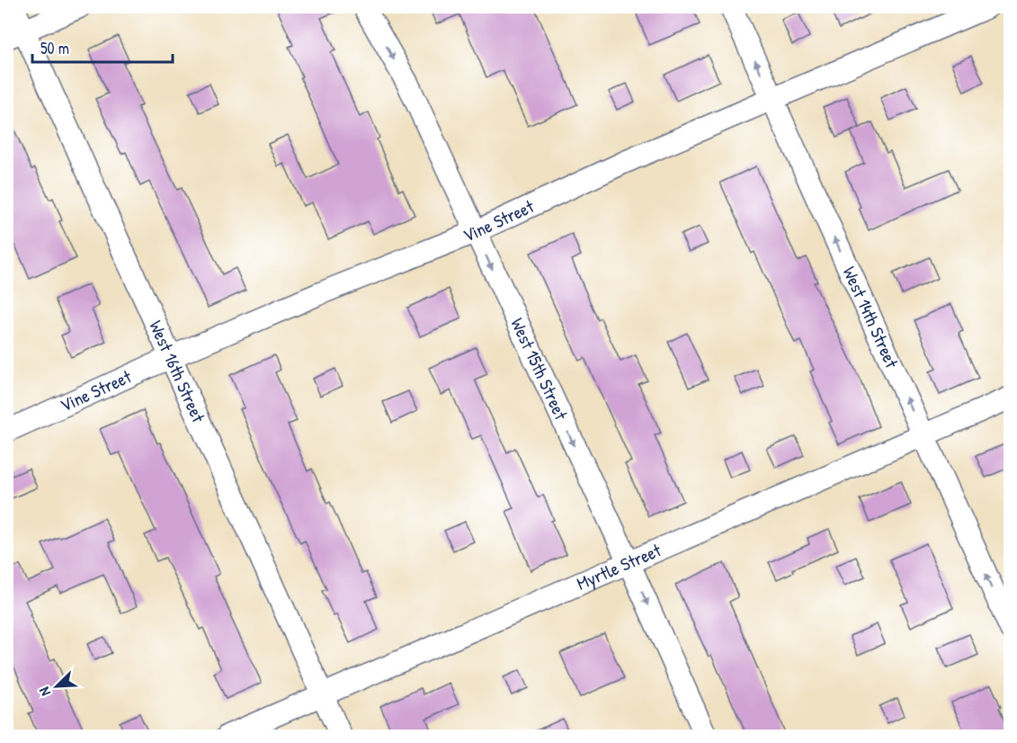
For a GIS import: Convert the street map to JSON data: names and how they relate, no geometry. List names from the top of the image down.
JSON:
{
  "streets": {
    "street": [
      "Vine Street",
      "West 14th Street",
      "West 15th Street",
      "West 16th Street",
      "Myrtle Street"
    ]
  },
  "crossings": [
    ["Vine Street", "West 14th Street"],
    ["Vine Street", "West 15th Street"],
    ["Vine Street", "West 16th Street"],
    ["West 14th Street", "Myrtle Street"],
    ["West 15th Street", "Myrtle Street"],
    ["West 16th Street", "Myrtle Street"]
  ],
  "one_way": ["West 14th Street", "West 15th Street"],
  "scale_bar": "50 m",
  "north": "bottom left"
}
